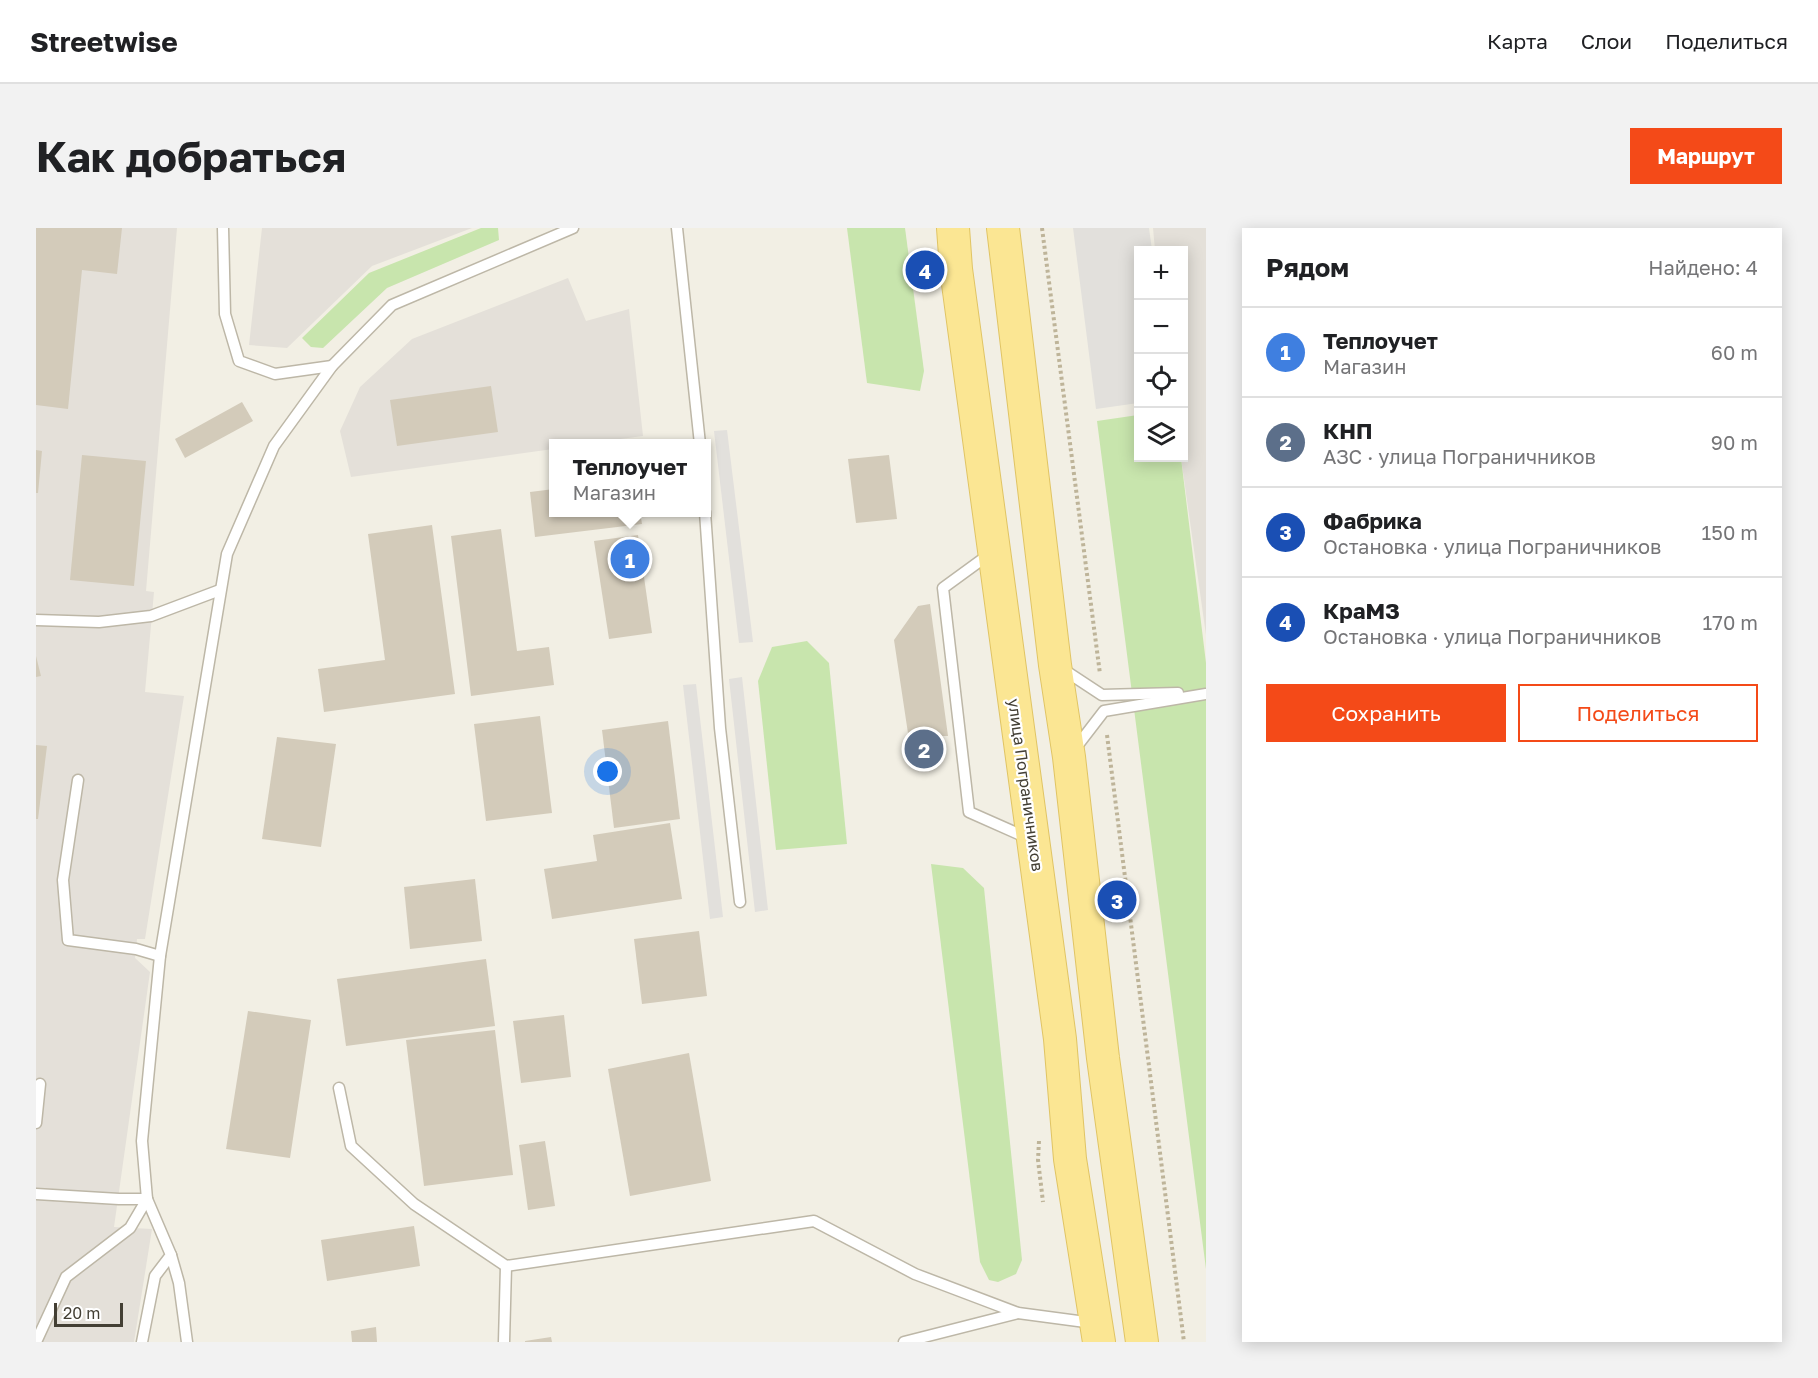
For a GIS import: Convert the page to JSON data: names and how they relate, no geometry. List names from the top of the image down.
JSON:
{
  "streets": {
    "main road": ["улица Пограничников"]
  },
  "scale_bar": "20 m",
  "page": {
    "header": "Streetwise",
    "nav": ["Карта", "Слои", "Поделиться"],
    "buttons": [
      "Маршрут",
      ["Сохранить", "Поделиться"]
    ],
    "title": "Как добраться",
    "heading": ["Рядом", "Найдено: 4"],
    "map_buttons": ["+", "−"],
    "pins": [
      "4",
      "1",
      "2",
      "3"
    ],
    "list": [
      {
        "mark": "1",
        "name": "Теплоучет",
        "note": "Магазин",
        "value": "60 m"
      },
      {
        "mark": "2",
        "name": "КНП",
        "note": "АЗС · улица Пограничников",
        "value": "90 m"
      },
      {
        "mark": "3",
        "name": "Фабрика",
        "note": "Остановка · улица Пограничников",
        "value": "150 m"
      },
      {
        "mark": "4",
        "name": "КраМЗ",
        "note": "Остановка · улица Пограничников",
        "value": "170 m"
      }
    ],
    "popup": ["Теплоучет", "Магазин"],
    "scale": "20 m"
  }
}
